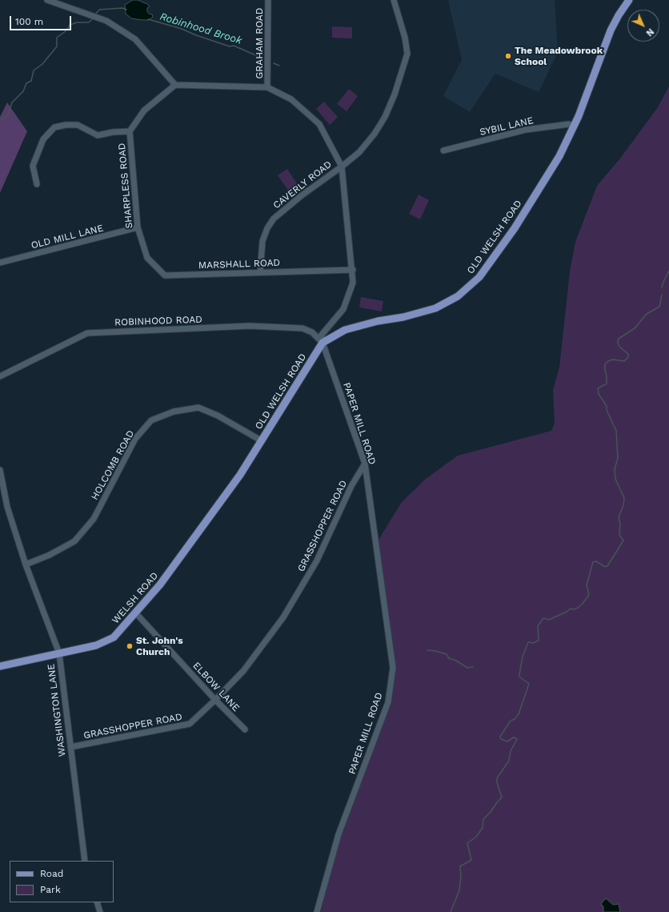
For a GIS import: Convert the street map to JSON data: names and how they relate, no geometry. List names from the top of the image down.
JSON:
{
  "streets": {
    "main road": ["OLD WELSH ROAD", "WELSH ROAD"],
    "street": [
      "GRAHAM ROAD",
      "SYBIL LANE",
      "CAVERLY ROAD",
      "SHARPLESS ROAD",
      "OLD MILL LANE",
      "MARSHALL ROAD",
      "ROBINHOOD ROAD",
      "PAPER MILL ROAD",
      "HOLCOMB ROAD",
      "GRASSHOPPER ROAD",
      "ELBOW LANE",
      "WASHINGTON LANE"
    ]
  },
  "crossings": [
    ["SYBIL LANE", "OLD WELSH ROAD"],
    ["CAVERLY ROAD", "MARSHALL ROAD"],
    ["SHARPLESS ROAD", "OLD MILL LANE"],
    ["SHARPLESS ROAD", "MARSHALL ROAD"],
    ["OLD WELSH ROAD", "ROBINHOOD ROAD"],
    ["OLD WELSH ROAD", "PAPER MILL ROAD"],
    ["OLD WELSH ROAD", "HOLCOMB ROAD"],
    ["OLD WELSH ROAD", "WELSH ROAD"],
    ["ROBINHOOD ROAD", "PAPER MILL ROAD"],
    ["PAPER MILL ROAD", "GRASSHOPPER ROAD"],
    ["HOLCOMB ROAD", "WASHINGTON LANE"],
    ["GRASSHOPPER ROAD", "ELBOW LANE"],
    ["GRASSHOPPER ROAD", "WASHINGTON LANE"],
    ["WELSH ROAD", "ELBOW LANE"],
    ["WELSH ROAD", "WASHINGTON LANE"]
  ],
  "water": ["Robinhood Brook"],
  "places": ["The Meadowbrook School", "St. John's Church"],
  "legend": ["Road", "Park"],
  "scale_bar": "100 m",
  "north": "bottom right"
}
